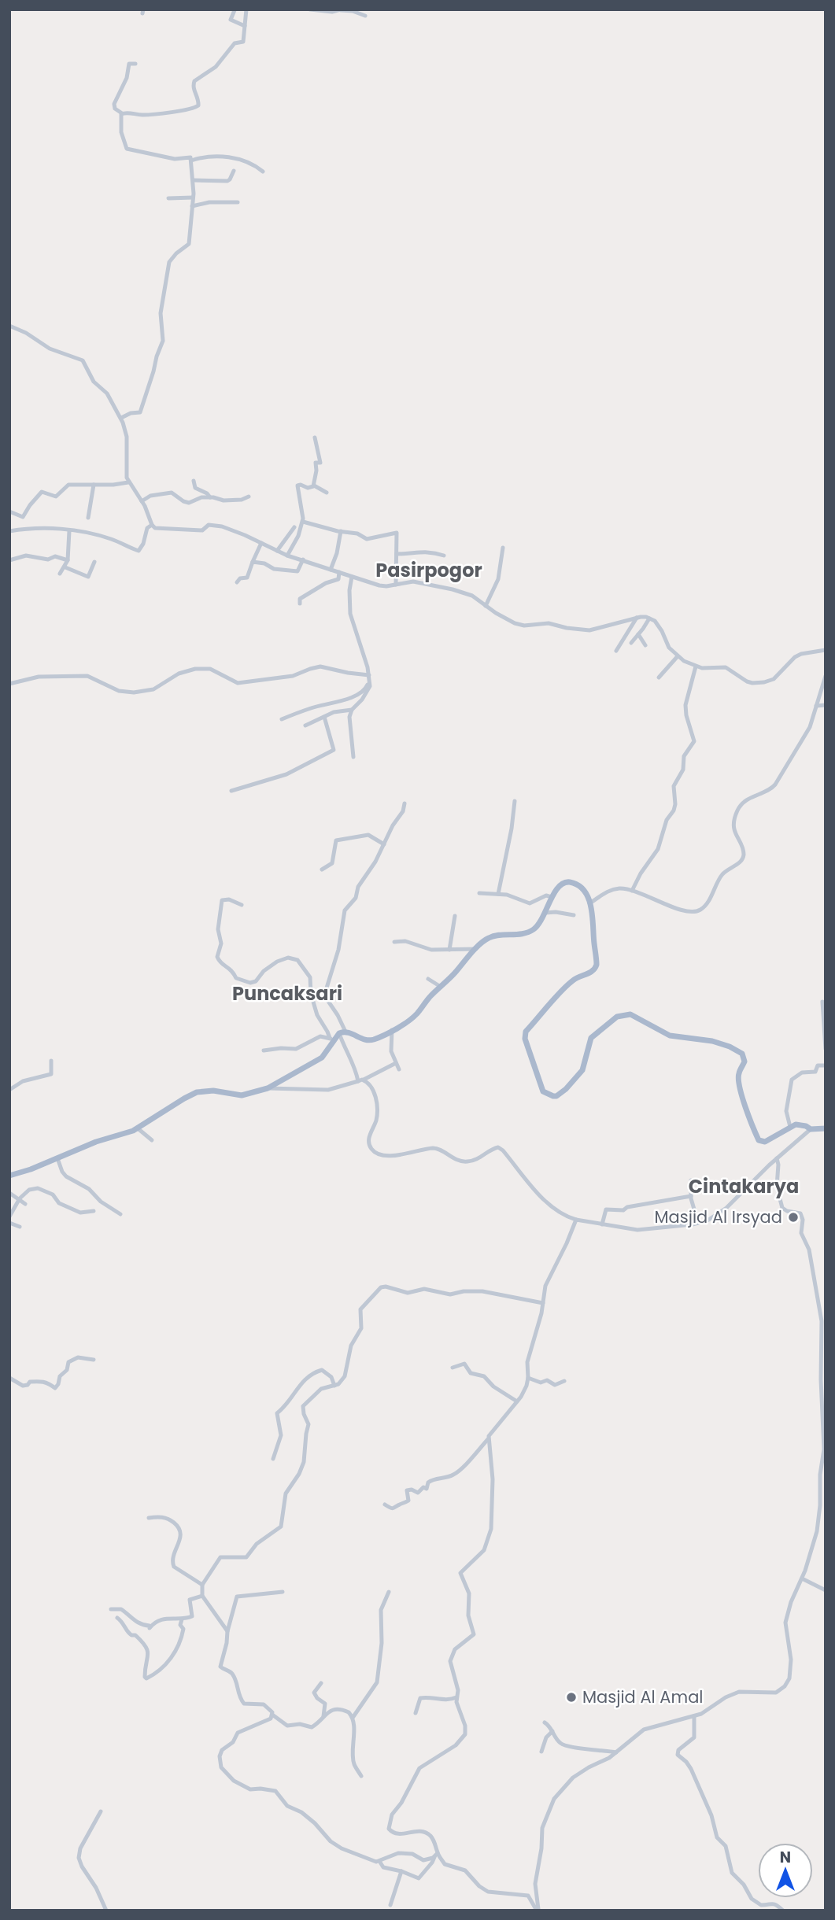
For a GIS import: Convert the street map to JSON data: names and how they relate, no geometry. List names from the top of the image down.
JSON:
{
  "districts": ["Pasirpogor", "Puncaksari", "Cintakarya"],
  "places": ["Masjid Al Irsyad", "Masjid Al Amal"],
  "north": "top"
}
